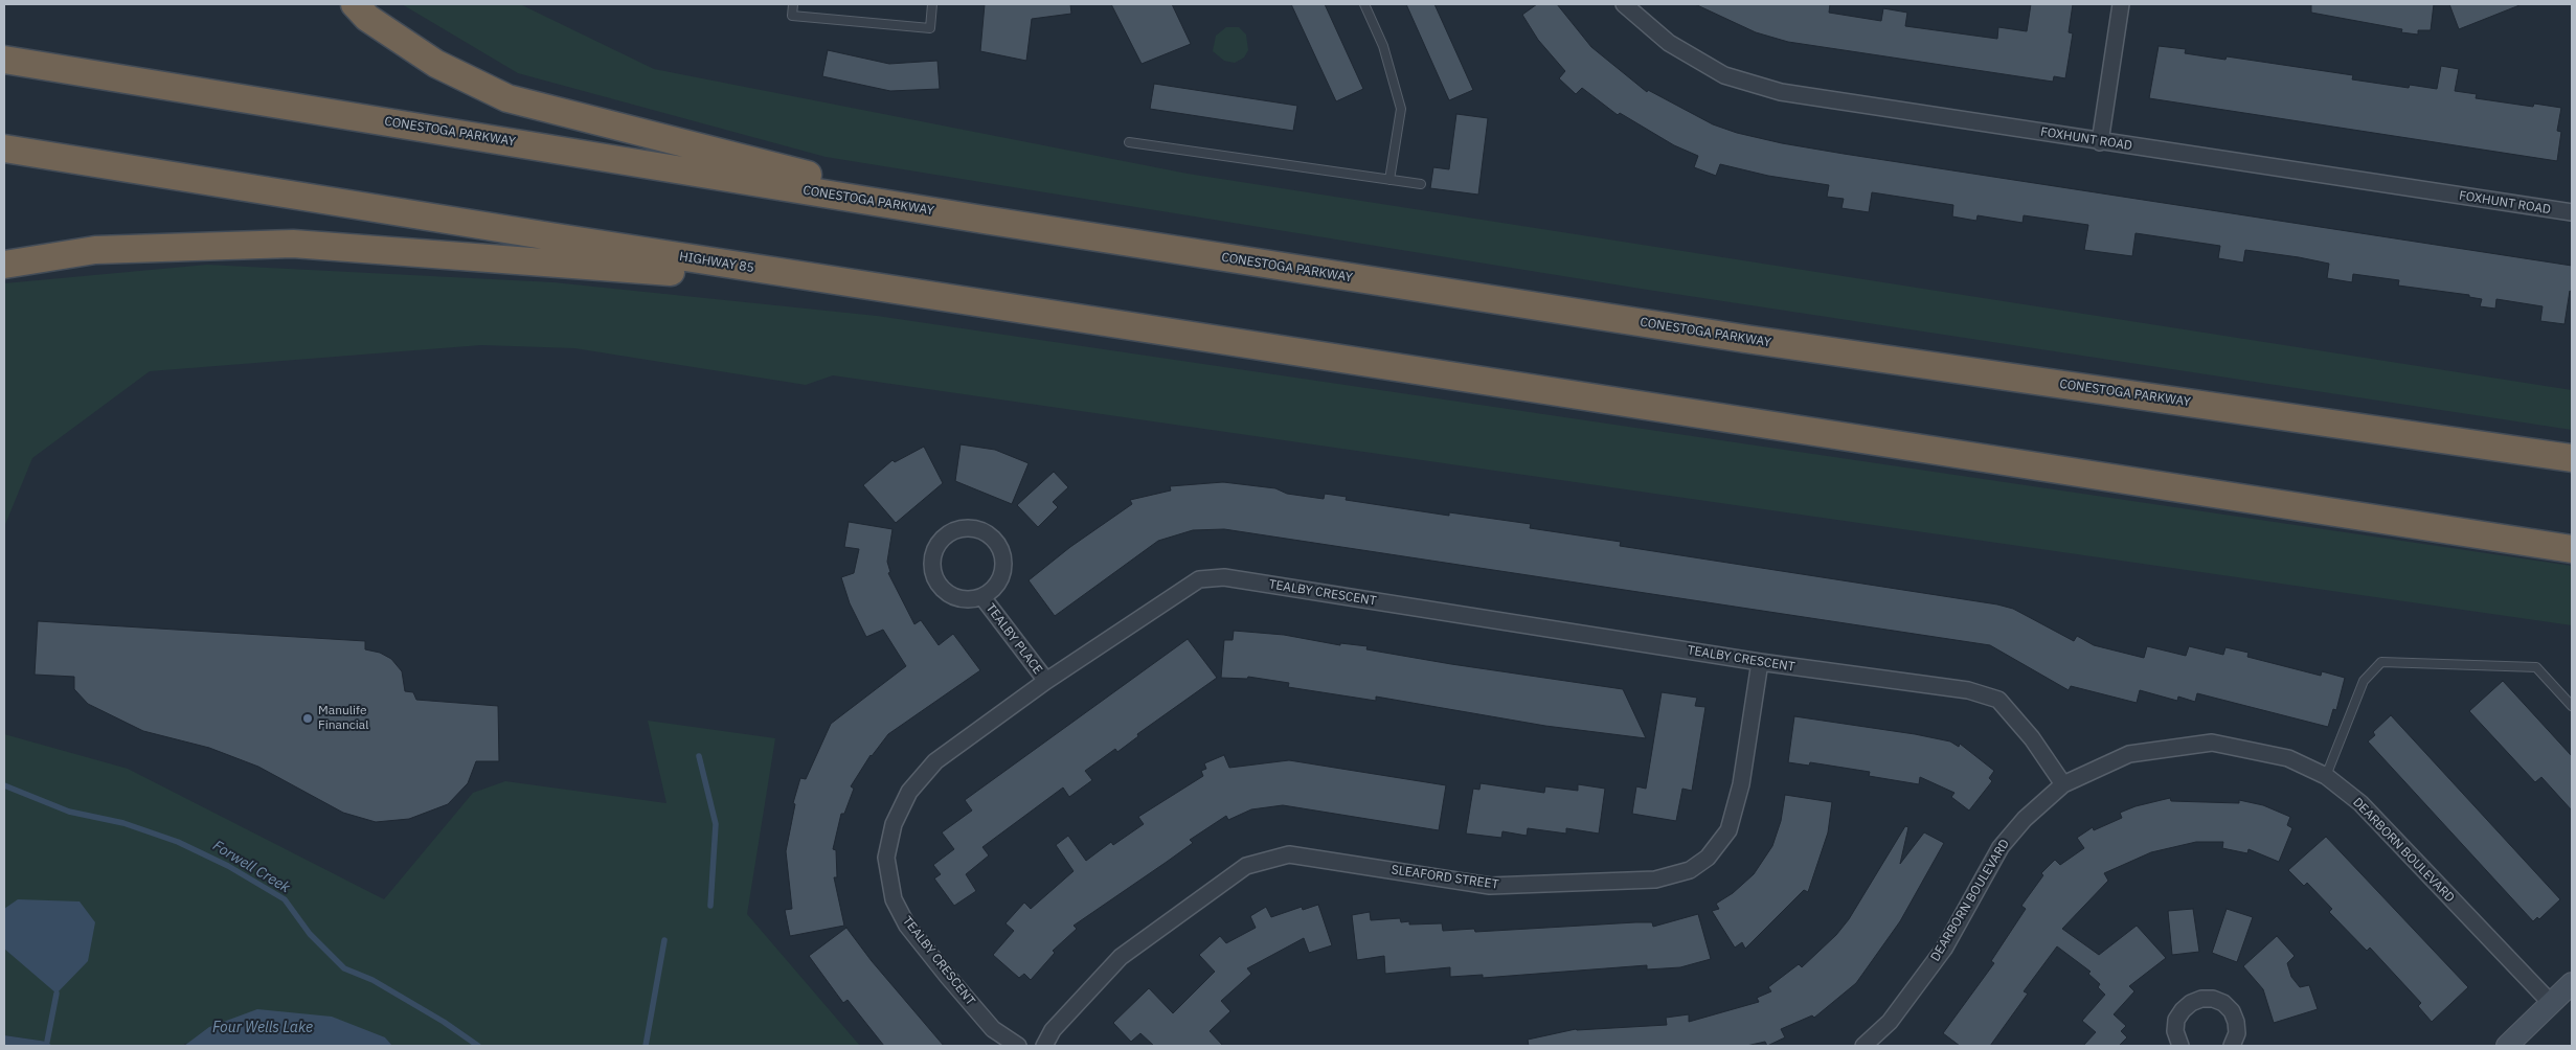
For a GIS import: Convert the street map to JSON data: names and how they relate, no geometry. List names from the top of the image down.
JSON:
{
  "streets": {
    "highway": ["CONESTOGA PARKWAY", "HIGHWAY 85"],
    "street": [
      "FOXHUNT ROAD",
      "TEALBY CRESCENT",
      "TEALBY PLACE",
      "DEARBORN BOULEVARD",
      "SLEAFORD STREET"
    ]
  },
  "crossings": [
    ["TEALBY CRESCENT", "TEALBY PLACE"],
    ["TEALBY CRESCENT", "DEARBORN BOULEVARD"],
    ["TEALBY CRESCENT", "SLEAFORD STREET"]
  ],
  "water": ["Forwell Creek", "Four Wells Lake"],
  "places": ["Manulife Financial"]
}
